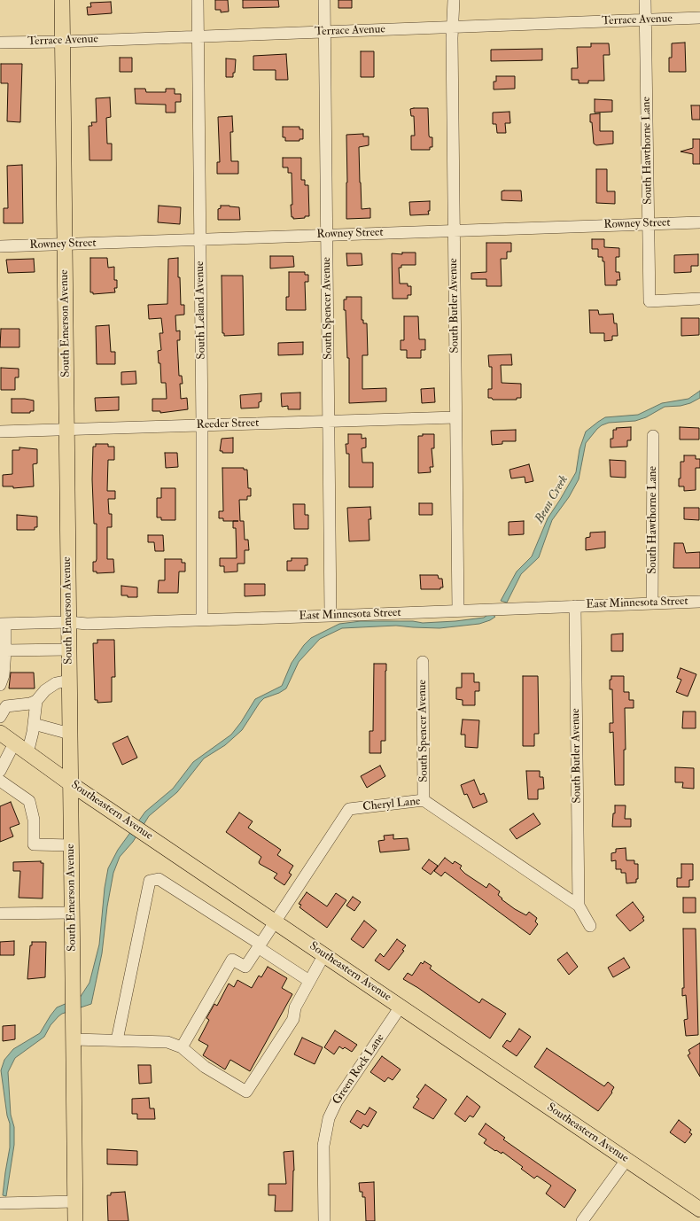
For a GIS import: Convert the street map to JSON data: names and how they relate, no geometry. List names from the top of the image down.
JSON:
{
  "streets": {
    "main road": ["South Emerson Avenue", "Southeastern Avenue"],
    "street": [
      "Terrace Avenue",
      "South Hawthorne Lane",
      "Rowney Street",
      "South Butler Avenue",
      "South Spencer Avenue",
      "South Leland Avenue",
      "Reeder Street",
      "East Minnesota Street",
      "Cheryl Lane",
      "Green Rock Lane"
    ]
  },
  "crossings": [
    ["Terrace Avenue", "South Hawthorne Lane"],
    ["Terrace Avenue", "South Butler Avenue"],
    ["Terrace Avenue", "South Spencer Avenue"],
    ["Terrace Avenue", "South Leland Avenue"],
    ["Terrace Avenue", "South Emerson Avenue"],
    ["South Hawthorne Lane", "Rowney Street"],
    ["South Hawthorne Lane", "East Minnesota Street"],
    ["Rowney Street", "South Butler Avenue"],
    ["Rowney Street", "South Spencer Avenue"],
    ["Rowney Street", "South Leland Avenue"],
    ["Rowney Street", "South Emerson Avenue"],
    ["South Butler Avenue", "Reeder Street"],
    ["South Butler Avenue", "East Minnesota Street"],
    ["South Butler Avenue", "Cheryl Lane"],
    ["South Spencer Avenue", "Reeder Street"],
    ["South Spencer Avenue", "East Minnesota Street"],
    ["South Spencer Avenue", "Cheryl Lane"],
    ["South Leland Avenue", "Reeder Street"],
    ["South Leland Avenue", "East Minnesota Street"],
    ["South Emerson Avenue", "Reeder Street"],
    ["South Emerson Avenue", "East Minnesota Street"],
    ["South Emerson Avenue", "Southeastern Avenue"],
    ["Cheryl Lane", "Southeastern Avenue"],
    ["Southeastern Avenue", "Green Rock Lane"]
  ],
  "water": ["Bean Creek"]
}
